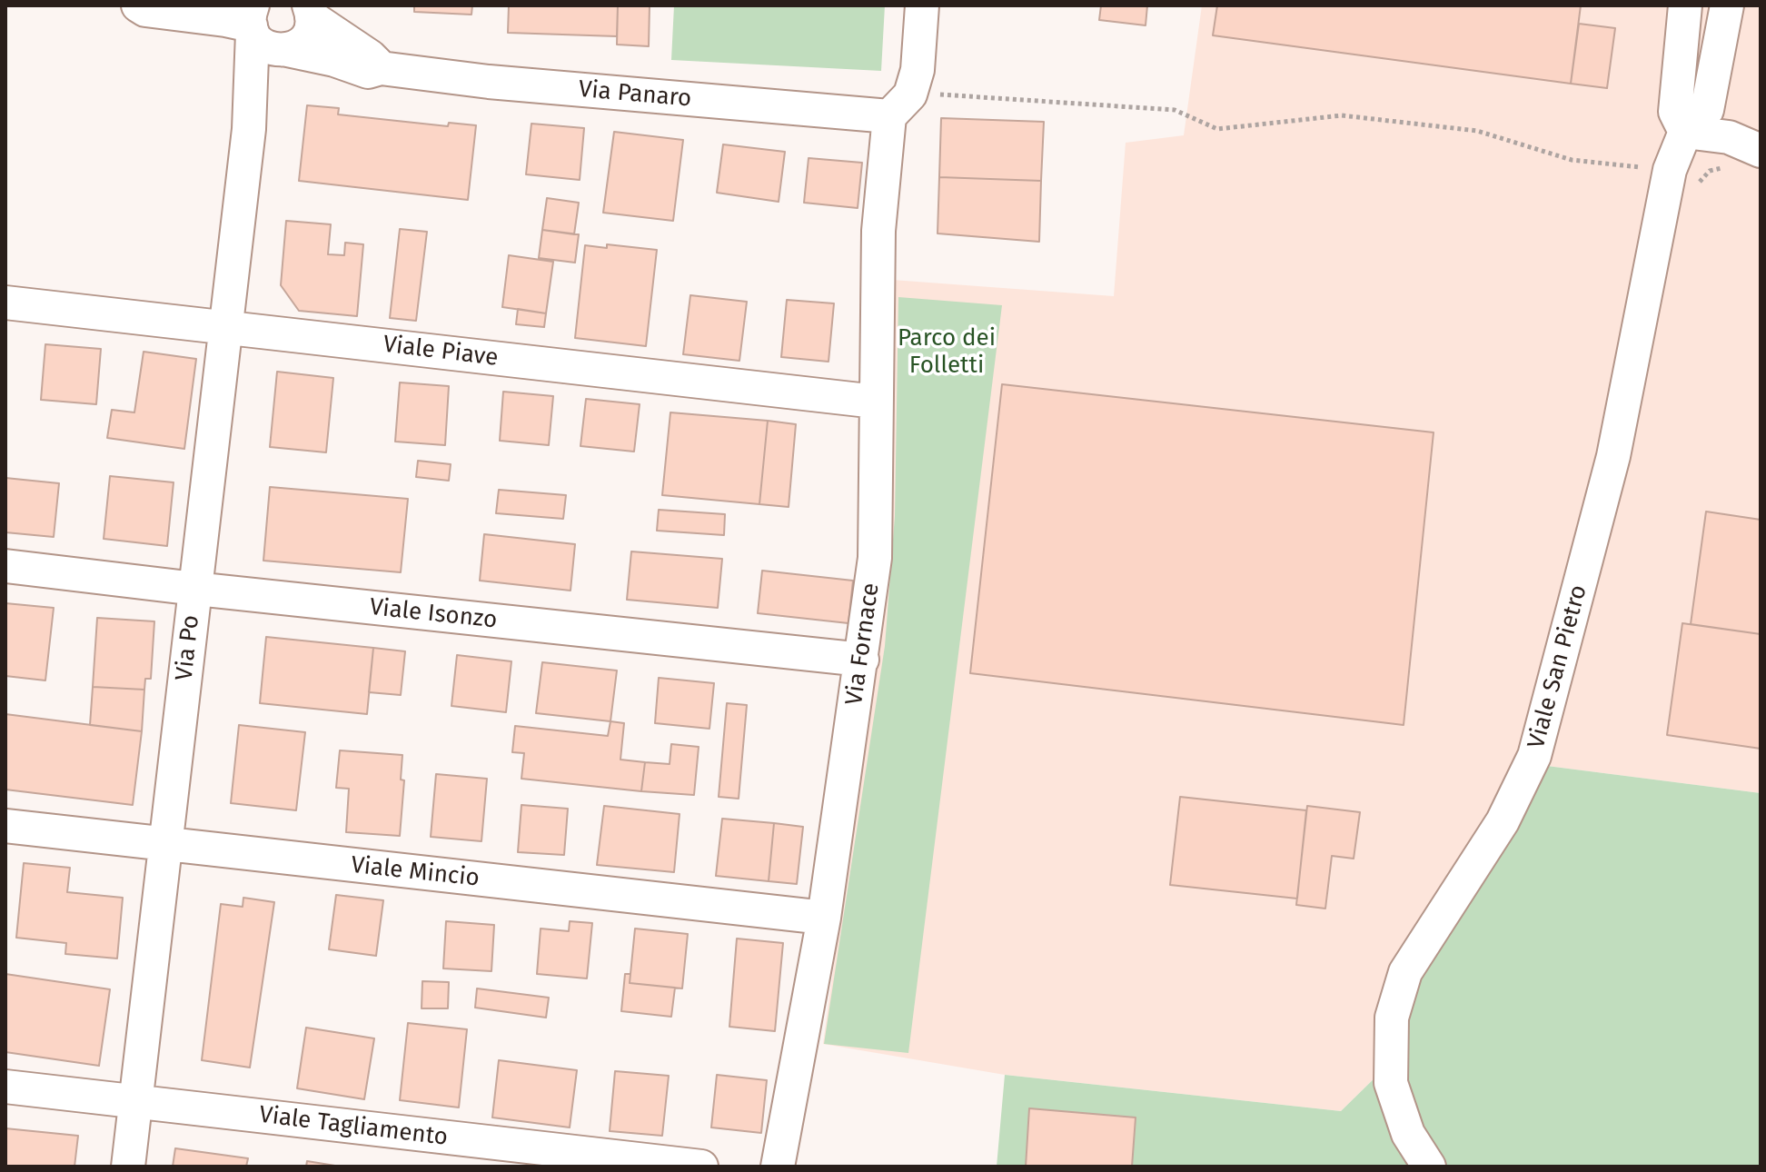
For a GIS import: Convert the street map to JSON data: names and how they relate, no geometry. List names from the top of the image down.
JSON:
{
  "streets": {
    "street": [
      "Via Panaro",
      "Viale Piave",
      "Viale Isonzo",
      "Via Fornace",
      "Via Po",
      "Viale San Pietro",
      "Viale Mincio",
      "Viale Tagliamento"
    ]
  },
  "crossings": [
    ["Via Panaro", "Via Fornace"],
    ["Via Panaro", "Via Po"],
    ["Viale Piave", "Via Fornace"],
    ["Viale Piave", "Via Po"],
    ["Viale Isonzo", "Via Fornace"],
    ["Viale Isonzo", "Via Po"],
    ["Via Fornace", "Viale Mincio"],
    ["Via Po", "Viale Mincio"],
    ["Via Po", "Viale Tagliamento"]
  ],
  "parks": ["Parco dei Folletti"]
}
